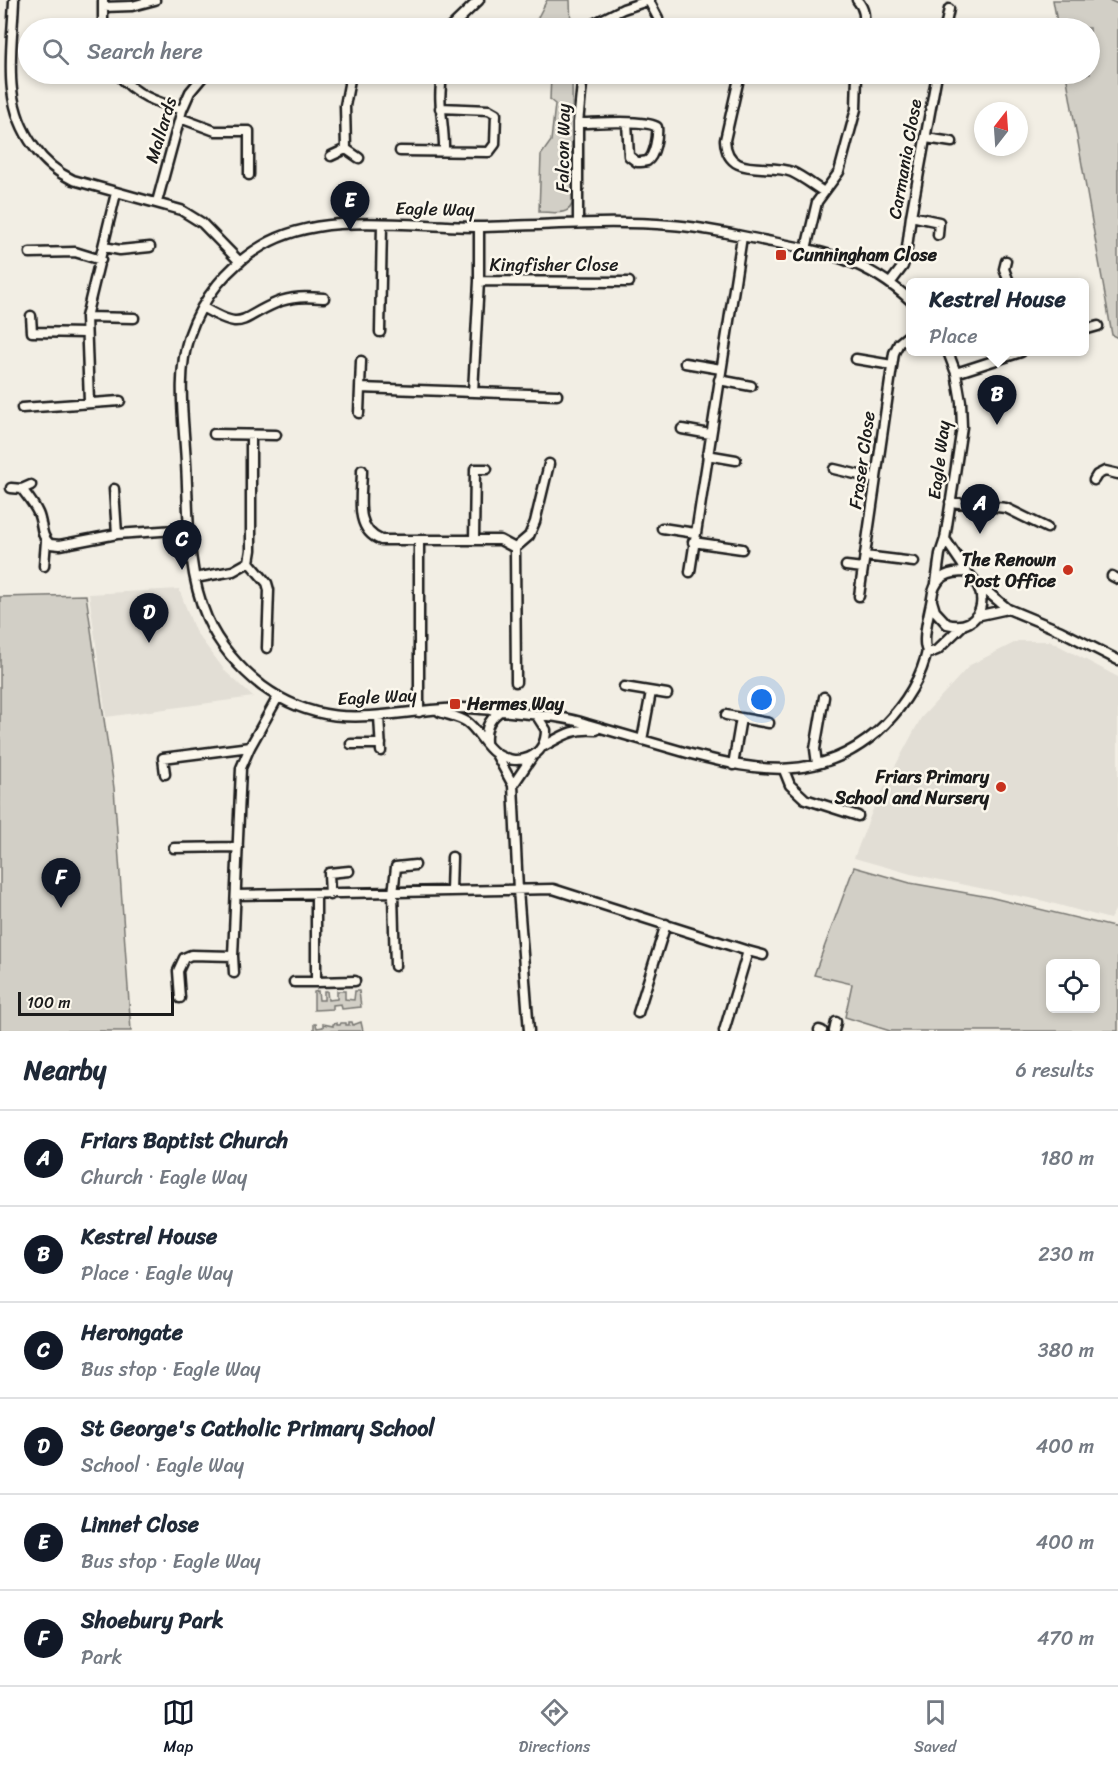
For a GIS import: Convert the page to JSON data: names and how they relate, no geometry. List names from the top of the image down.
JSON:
{
  "streets": {
    "street": [
      "Mallards",
      "Falcon Way",
      "Carmania Close",
      "Eagle Way",
      "Kingfisher Close",
      "Fraser Close"
    ]
  },
  "crossings": [
    ["Falcon Way", "Eagle Way"],
    ["Carmania Close", "Eagle Way"],
    ["Eagle Way", "Kingfisher Close"]
  ],
  "places": {
    "transit": ["Cunningham Close", "Hermes Way"],
    "other": ["The Renown Post Office", "Friars Primary School and Nursery"]
  },
  "scale_bar": "100 m",
  "north": "top",
  "page": {
    "search": "Search here",
    "pins": [
      "E",
      "B",
      "A",
      "C",
      "D",
      "F"
    ],
    "popup": ["Kestrel House", "Place"],
    "scale": "100 m",
    "heading": ["Nearby", "6 results"],
    "list": [
      {
        "mark": "A",
        "name": "Friars Baptist Church",
        "note": "Church · Eagle Way",
        "value": "180 m"
      },
      {
        "mark": "B",
        "name": "Kestrel House",
        "note": "Place · Eagle Way",
        "value": "230 m"
      },
      {
        "mark": "C",
        "name": "Herongate",
        "note": "Bus stop · Eagle Way",
        "value": "380 m"
      },
      {
        "mark": "D",
        "name": "St George's Catholic Primary School",
        "note": "School · Eagle Way",
        "value": "400 m"
      },
      {
        "mark": "E",
        "name": "Linnet Close",
        "note": "Bus stop · Eagle Way",
        "value": "400 m"
      },
      {
        "mark": "F",
        "name": "Shoebury Park",
        "note": "Park",
        "value": "470 m"
      }
    ],
    "nav": ["Map", "Directions", "Saved"]
  }
}
